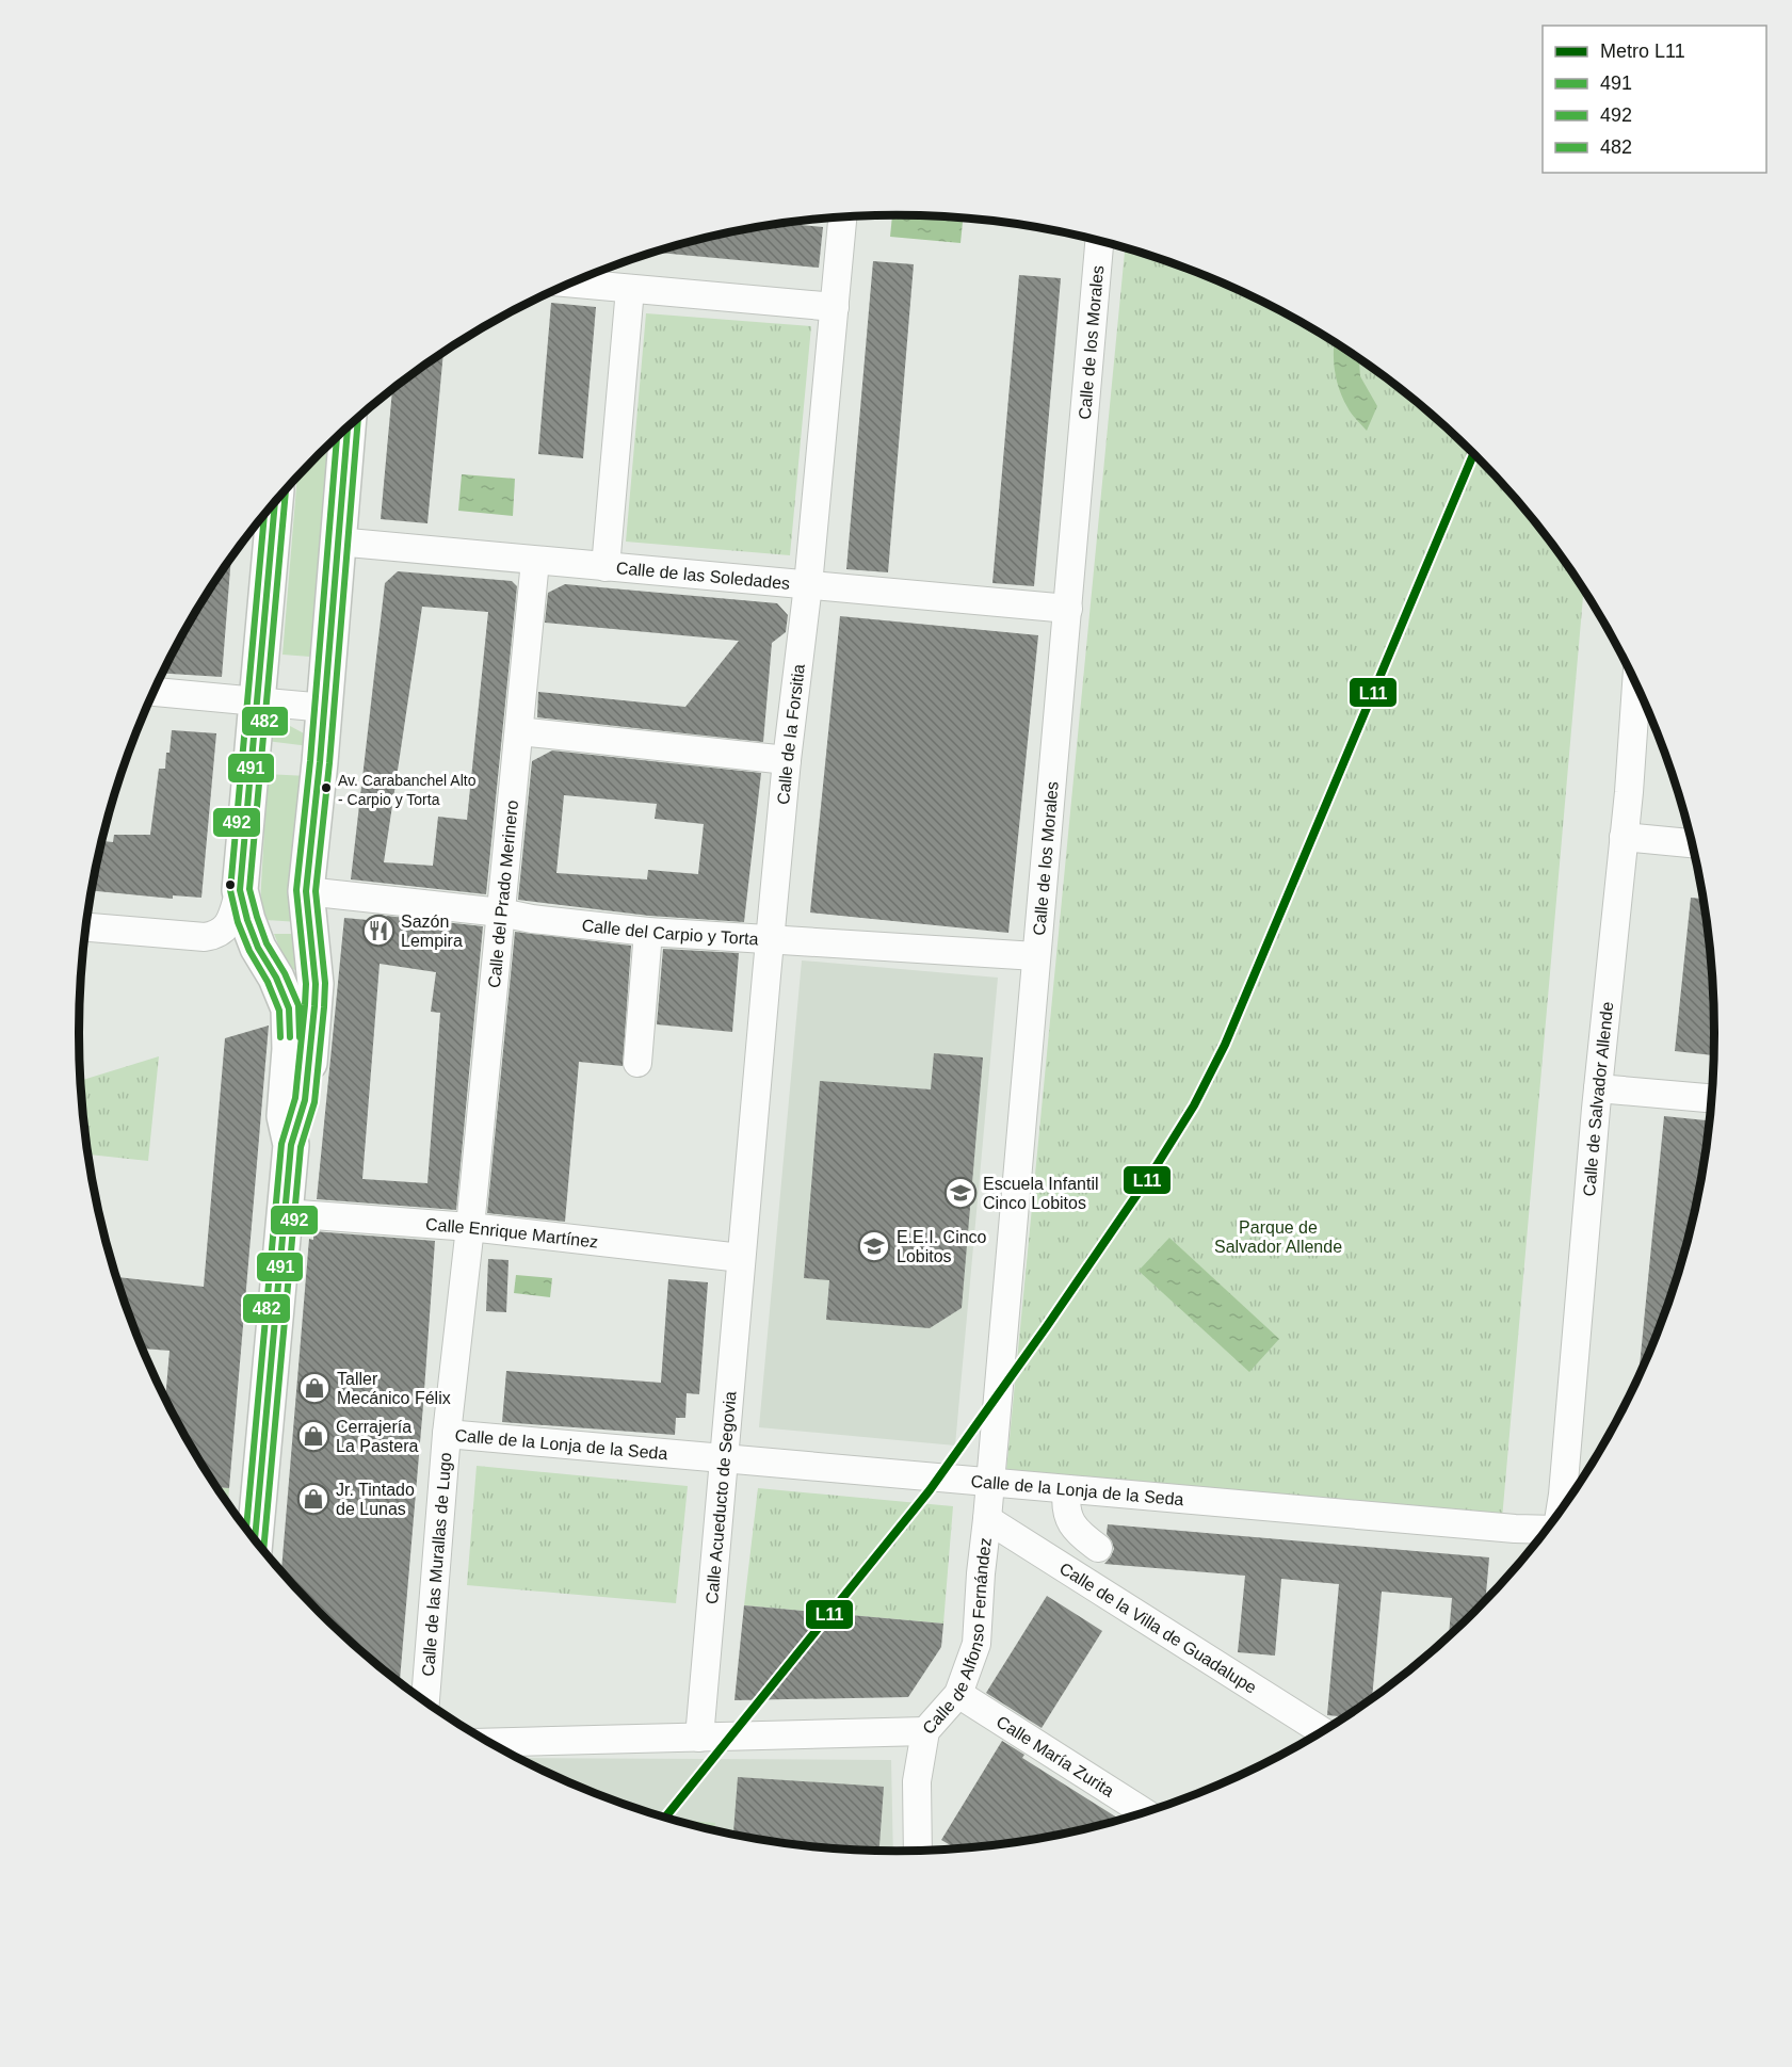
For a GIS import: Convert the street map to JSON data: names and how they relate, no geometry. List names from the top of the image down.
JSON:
{
  "streets": {
    "street": [
      "Calle de los Morales",
      "Calle de las Soledades",
      "Calle de la Forsitia",
      "Calle del Prado Merinero",
      "Calle del Carpio y Torta",
      "Calle de Salvador Allende",
      "Calle Enrique Martínez",
      "Calle de la Lonja de la Seda",
      "Calle Acueducto de Segovia",
      "Calle de las Murallas de Lugo",
      "Calle de la Villa de Guadalupe",
      "Calle de Alfonso Fernández",
      "Calle María Zurita"
    ]
  },
  "crossings": [
    ["Calle de los Morales", "Calle de las Soledades"],
    ["Calle de los Morales", "Calle del Carpio y Torta"],
    ["Calle de los Morales", "Calle de la Lonja de la Seda"],
    ["Calle de los Morales", "Calle de Alfonso Fernández"],
    ["Calle de las Soledades", "Calle de la Forsitia"],
    ["Calle de las Soledades", "Calle del Prado Merinero"],
    ["Calle de la Forsitia", "Calle del Carpio y Torta"],
    ["Calle de la Forsitia", "Calle Enrique Martínez"],
    ["Calle de la Forsitia", "Calle Acueducto de Segovia"],
    ["Calle del Prado Merinero", "Calle del Carpio y Torta"],
    ["Calle del Prado Merinero", "Calle Enrique Martínez"],
    ["Calle del Prado Merinero", "Calle de las Murallas de Lugo"],
    ["Calle Enrique Martínez", "Calle Acueducto de Segovia"],
    ["Calle Enrique Martínez", "Calle de las Murallas de Lugo"],
    ["Calle de la Lonja de la Seda", "Calle Acueducto de Segovia"],
    ["Calle de la Lonja de la Seda", "Calle de las Murallas de Lugo"],
    ["Calle de la Lonja de la Seda", "Calle de Alfonso Fernández"],
    ["Calle de la Villa de Guadalupe", "Calle de Alfonso Fernández"],
    ["Calle de Alfonso Fernández", "Calle María Zurita"]
  ],
  "parks": ["Parque de Salvador Allende"],
  "places": {
    "other": ["Av. Carabanchel Alto - Carpio y Torta"],
    "restaurant": ["Sazón Lempira"],
    "school or university": ["Escuela Infantil Cinco Lobitos", "E.E.I. Cinco Lobitos"],
    "shop": ["Taller Mecánico Félix", "Cerrajería La Pastera", "Jr. Tintado de Lunas"]
  },
  "lines": [
    "transit line 492",
    "transit line 491",
    "transit line 482",
    "metro line L11"
  ],
  "legend": [
    "Metro L11",
    "491",
    "492",
    "482"
  ]
}
